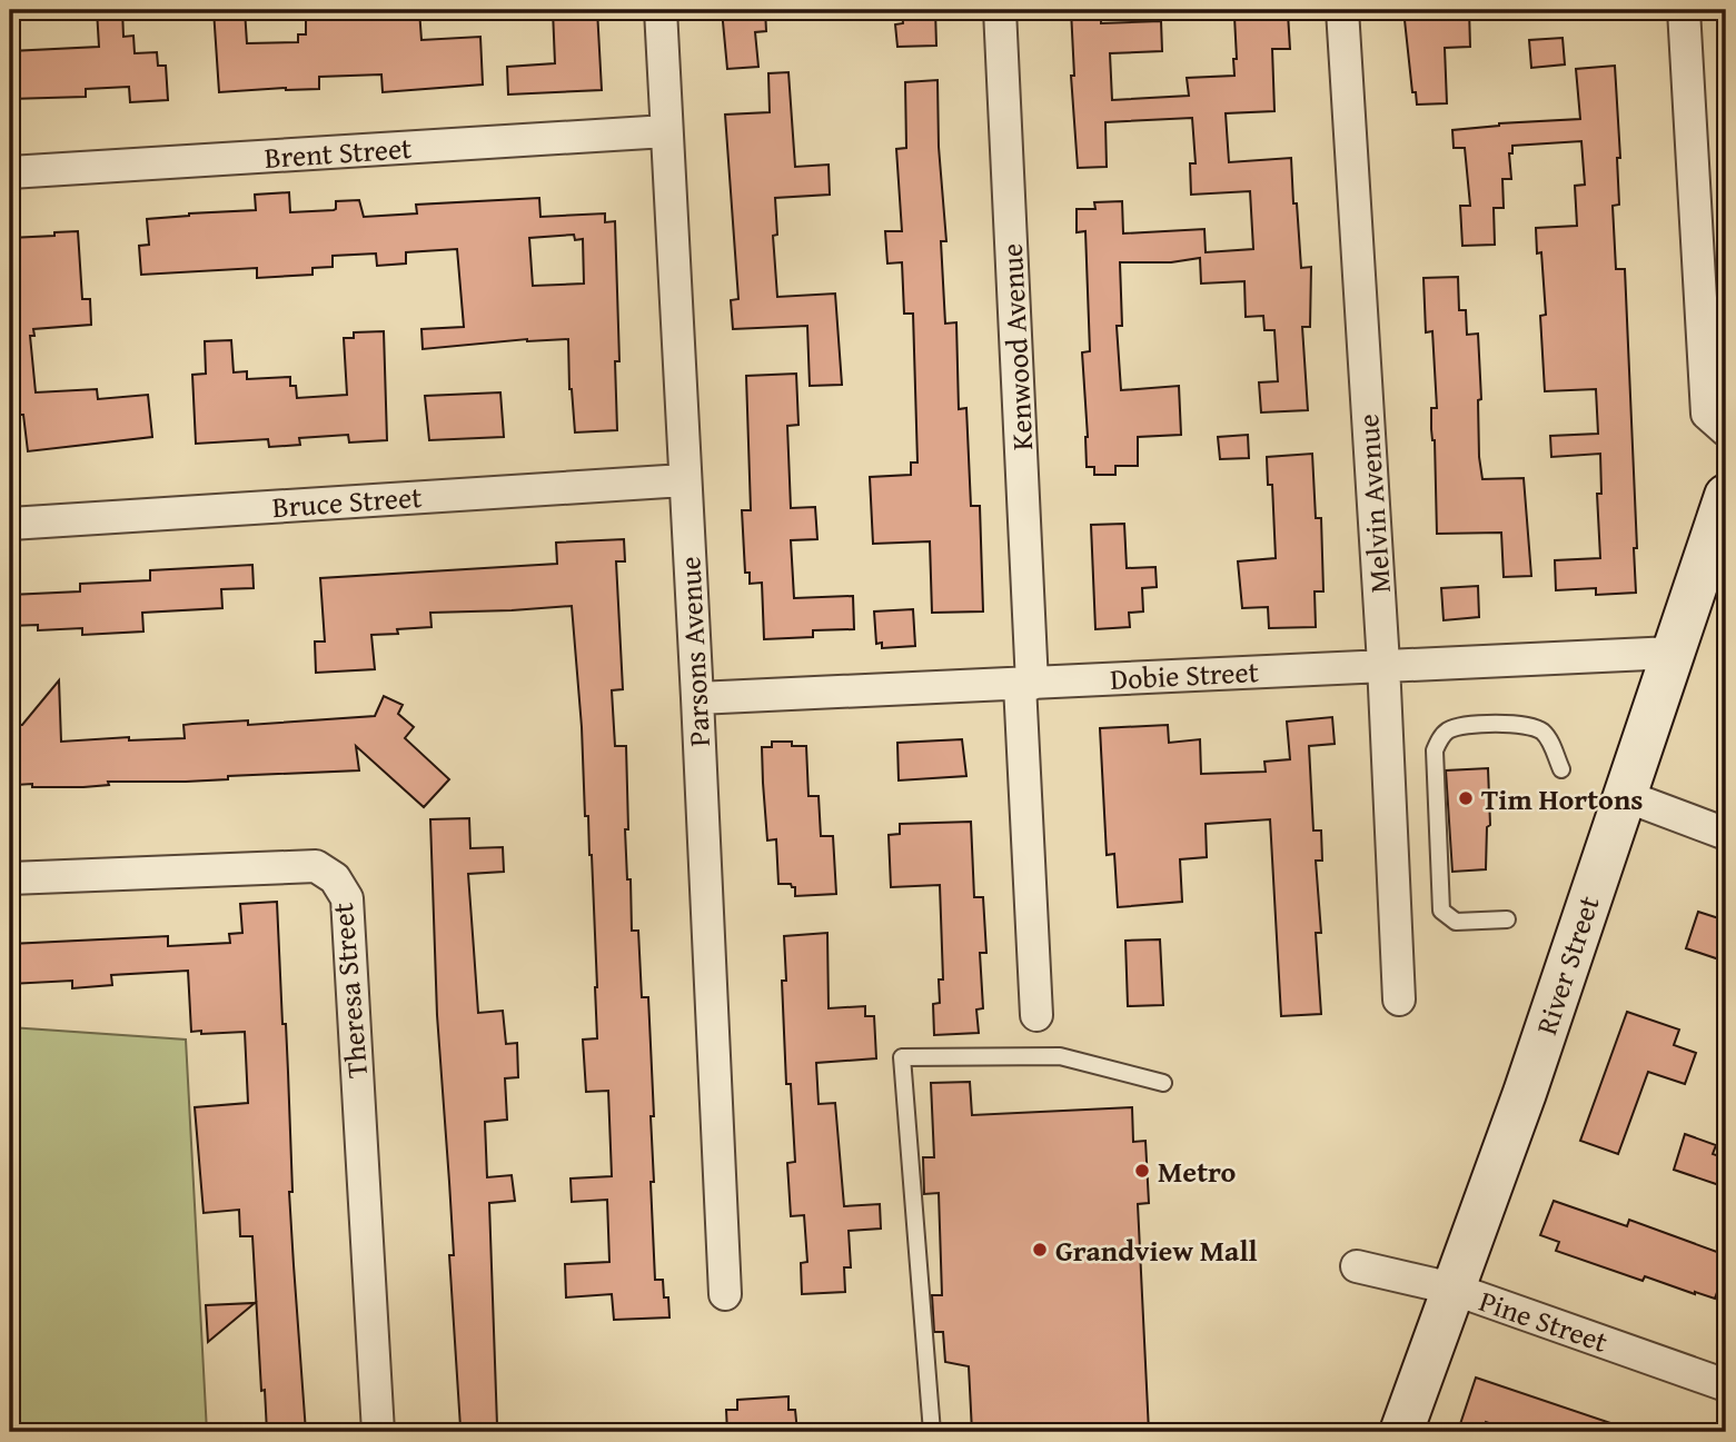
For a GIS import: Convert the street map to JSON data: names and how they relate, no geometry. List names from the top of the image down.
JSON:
{
  "streets": {
    "main road": ["River Street"],
    "street": [
      "Brent Street",
      "Kenwood Avenue",
      "Bruce Street",
      "Melvin Avenue",
      "Parsons Avenue",
      "Dobie Street",
      "Theresa Street",
      "Pine Street"
    ]
  },
  "crossings": [
    ["Brent Street", "Parsons Avenue"],
    ["Kenwood Avenue", "Dobie Street"],
    ["Bruce Street", "Parsons Avenue"],
    ["Melvin Avenue", "Dobie Street"],
    ["Parsons Avenue", "Dobie Street"],
    ["Dobie Street", "River Street"],
    ["River Street", "Pine Street"]
  ],
  "places": ["Tim Hortons", "Metro", "Grandview Mall"]
}
